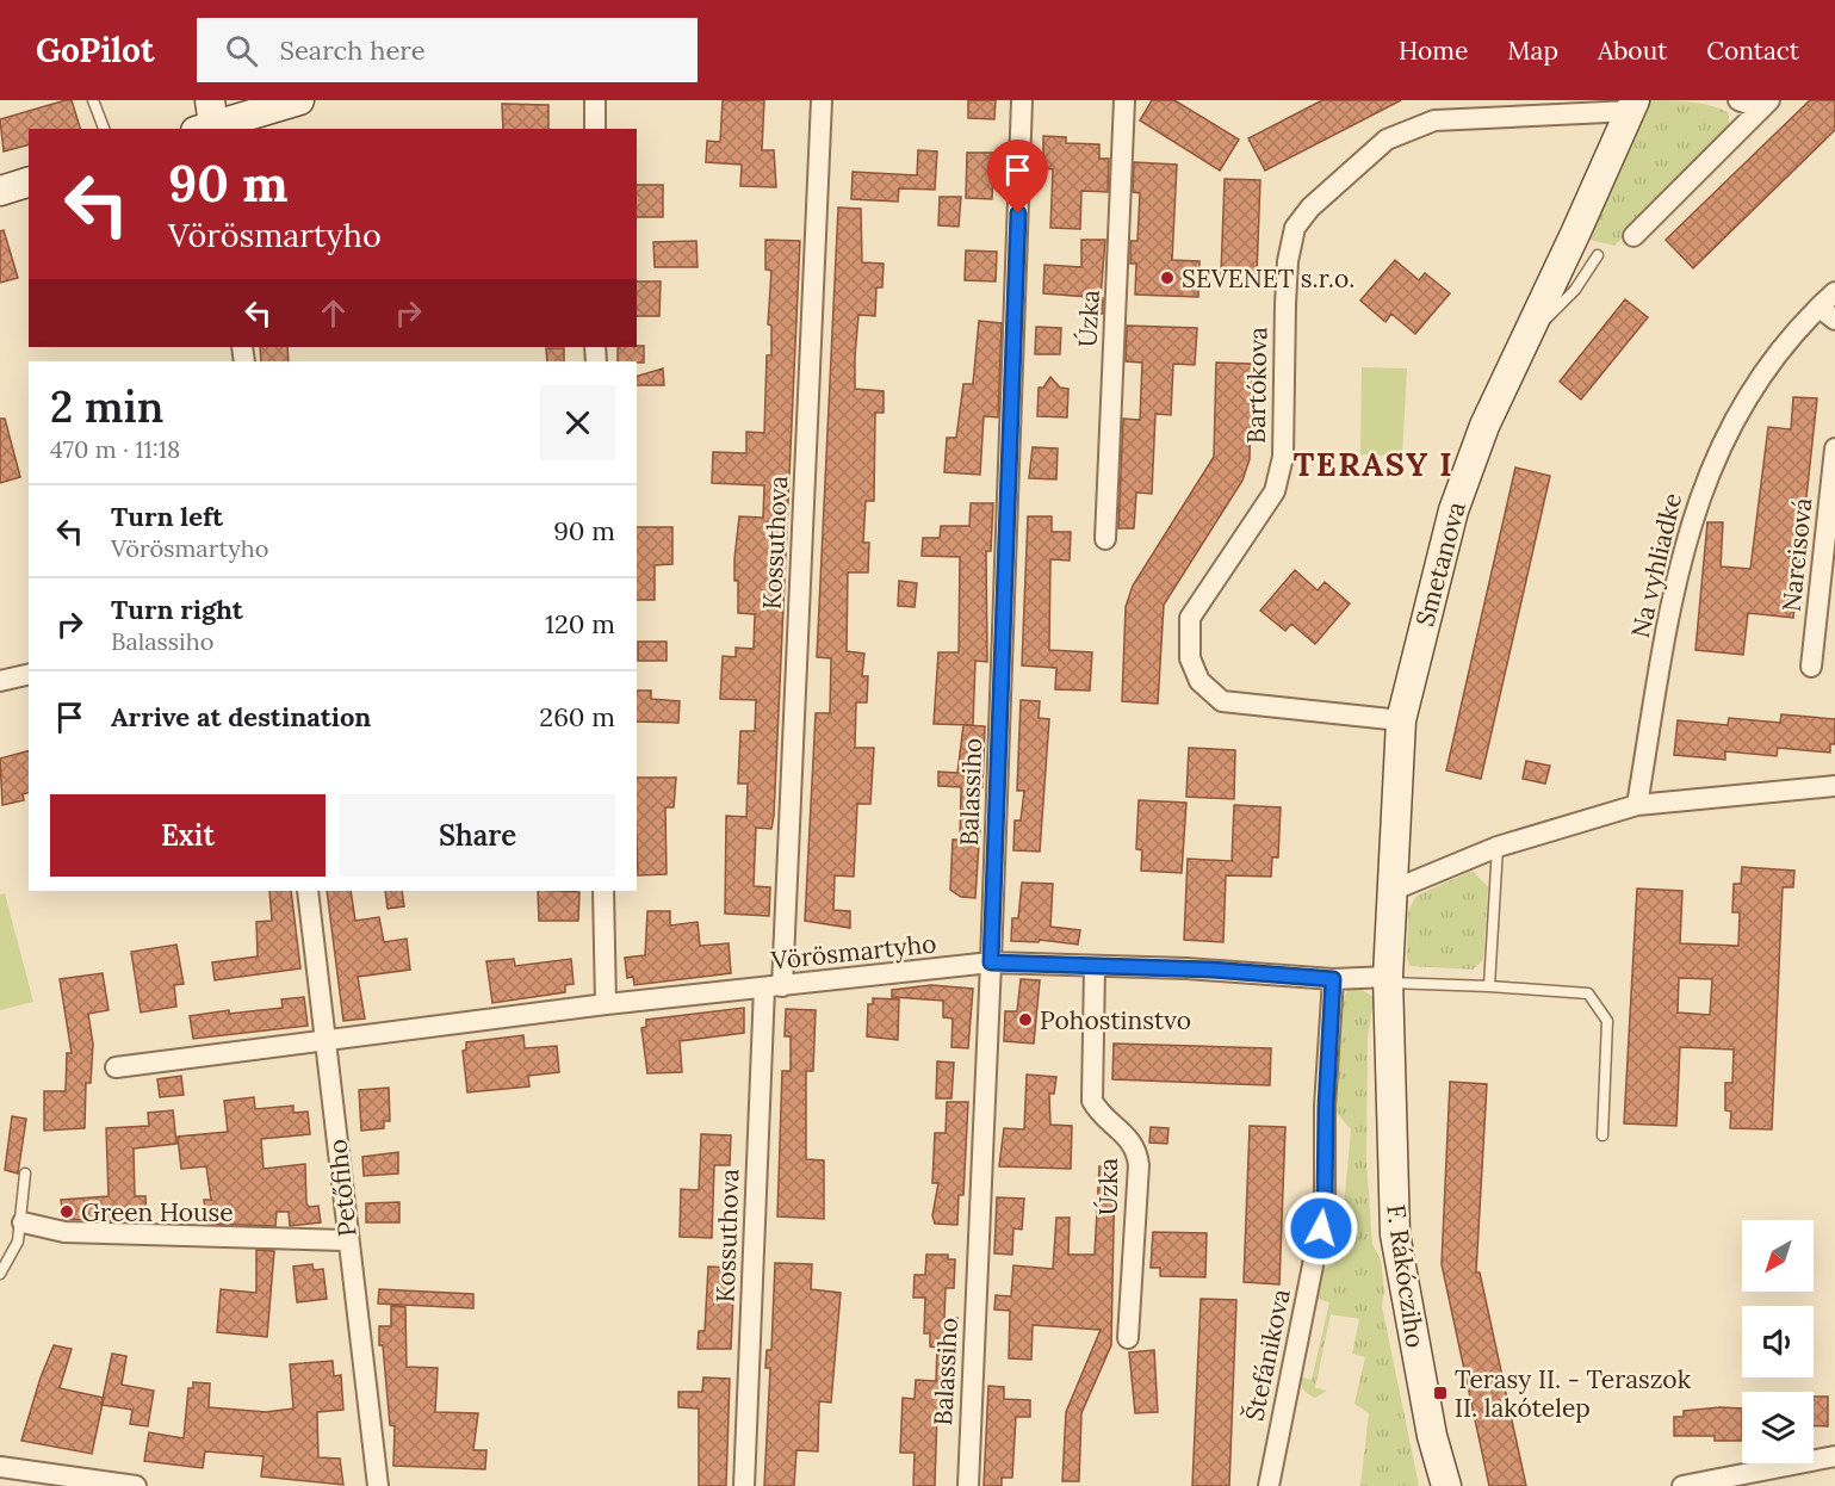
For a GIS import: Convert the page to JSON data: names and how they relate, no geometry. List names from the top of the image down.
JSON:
{
  "streets": {
    "street": [
      "Úzka",
      "Bartókova",
      "Kossuthova",
      "Narcisová",
      "Smetanova",
      "Na vyhliadke",
      "Balassiho",
      "Vörösmartyho",
      "Petőfiho",
      "F. Rákócziho",
      "Štefánikova"
    ]
  },
  "crossings": [
    ["Úzka", "Vörösmartyho"],
    ["Bartókova", "Smetanova"],
    ["Kossuthova", "Vörösmartyho"],
    ["Smetanova", "Vörösmartyho"],
    ["Smetanova", "F. Rákócziho"],
    ["Balassiho", "Vörösmartyho"],
    ["Vörösmartyho", "Petőfiho"],
    ["Vörösmartyho", "F. Rákócziho"],
    ["Vörösmartyho", "Štefánikova"]
  ],
  "districts": ["TERASY I"],
  "places": {
    "other": ["SEVENET s.r.o.", "Pohostinstvo", "Green House"],
    "transit": ["Terasy II. - Teraszok II. lakótelep"]
  },
  "north": "bottom left",
  "page": {
    "header": "GoPilot",
    "search": "Search here",
    "nav": [
      "Home",
      "Map",
      "About",
      "Contact"
    ],
    "turn": ["90 m", "Vörösmartyho"],
    "heading": ["2 min", "470 m · 11:18"],
    "list": [
      {
        "name": "Turn left",
        "note": "Vörösmartyho",
        "value": "90 m"
      },
      {
        "name": "Turn right",
        "note": "Balassiho",
        "value": "120 m"
      },
      {
        "name": "Arrive at destination",
        "value": "260 m"
      }
    ],
    "buttons": ["Exit", "Share"]
  }
}
